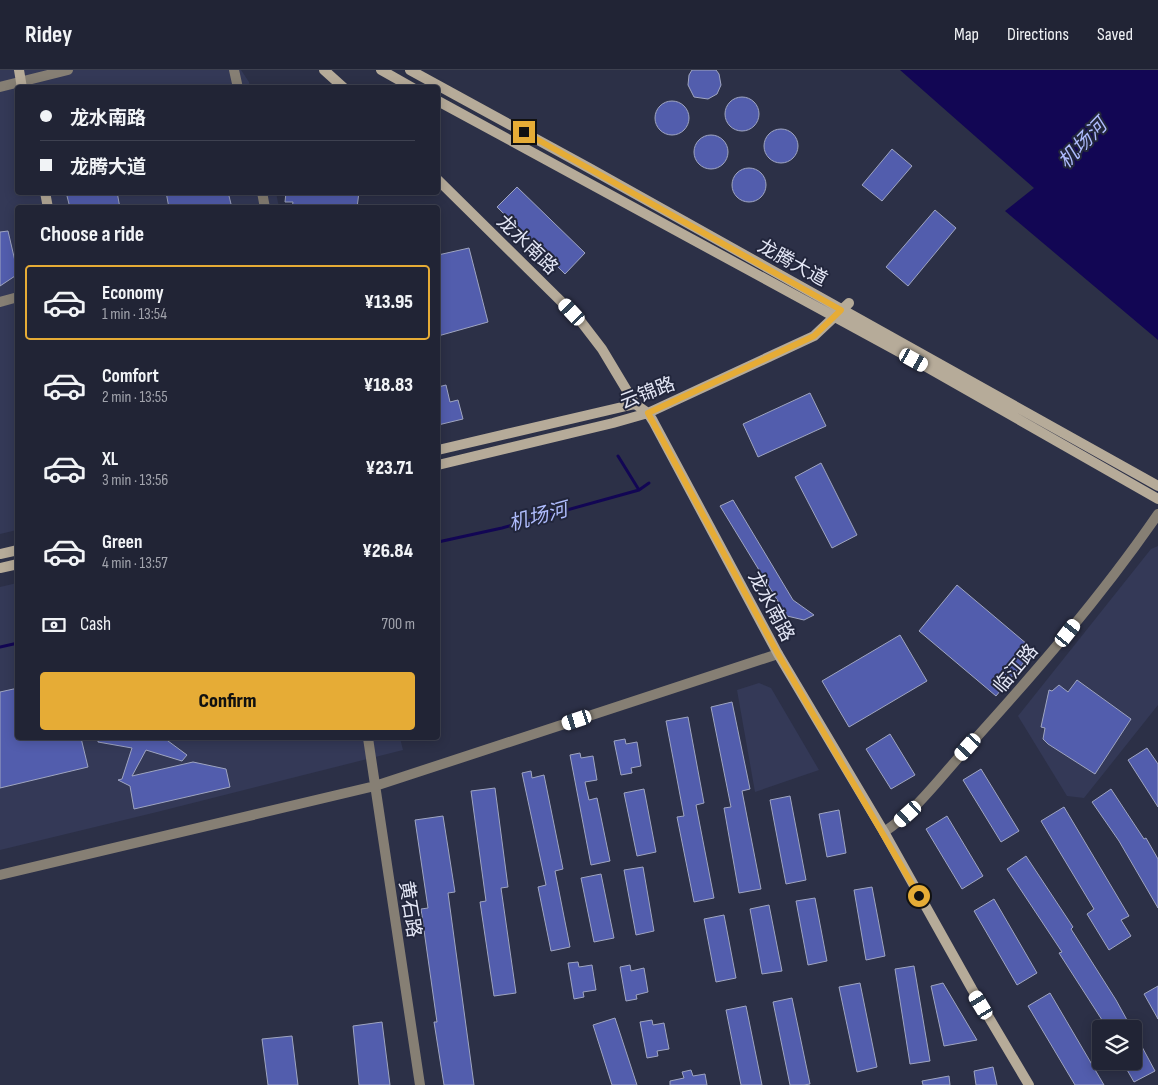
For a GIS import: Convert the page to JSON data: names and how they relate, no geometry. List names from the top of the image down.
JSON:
{
  "streets": {
    "main road": ["龙水南路", "龙腾大道", "云锦路"],
    "street": ["临江路", "黄石路"]
  },
  "crossings": [
    ["龙水南路", "云锦路"],
    ["龙水南路", "临江路"],
    ["龙腾大道", "云锦路"]
  ],
  "water": ["机场河"],
  "page": {
    "header": "Ridey",
    "nav": ["Map", "Directions", "Saved"],
    "banner": ["龙水南路", "龙腾大道"],
    "heading": "Choose a ride",
    "list": [
      {
        "name": "Economy",
        "note": "1 min · 13:54",
        "value": "¥13.95"
      },
      {
        "name": "Comfort",
        "note": "2 min · 13:55",
        "value": "¥18.83"
      },
      {
        "name": "XL",
        "note": "3 min · 13:56",
        "value": "¥23.71"
      },
      {
        "name": "Green",
        "note": "4 min · 13:57",
        "value": "¥26.84"
      }
    ],
    "pay": ["Cash", "700 m"],
    "buttons": "Confirm"
  }
}
